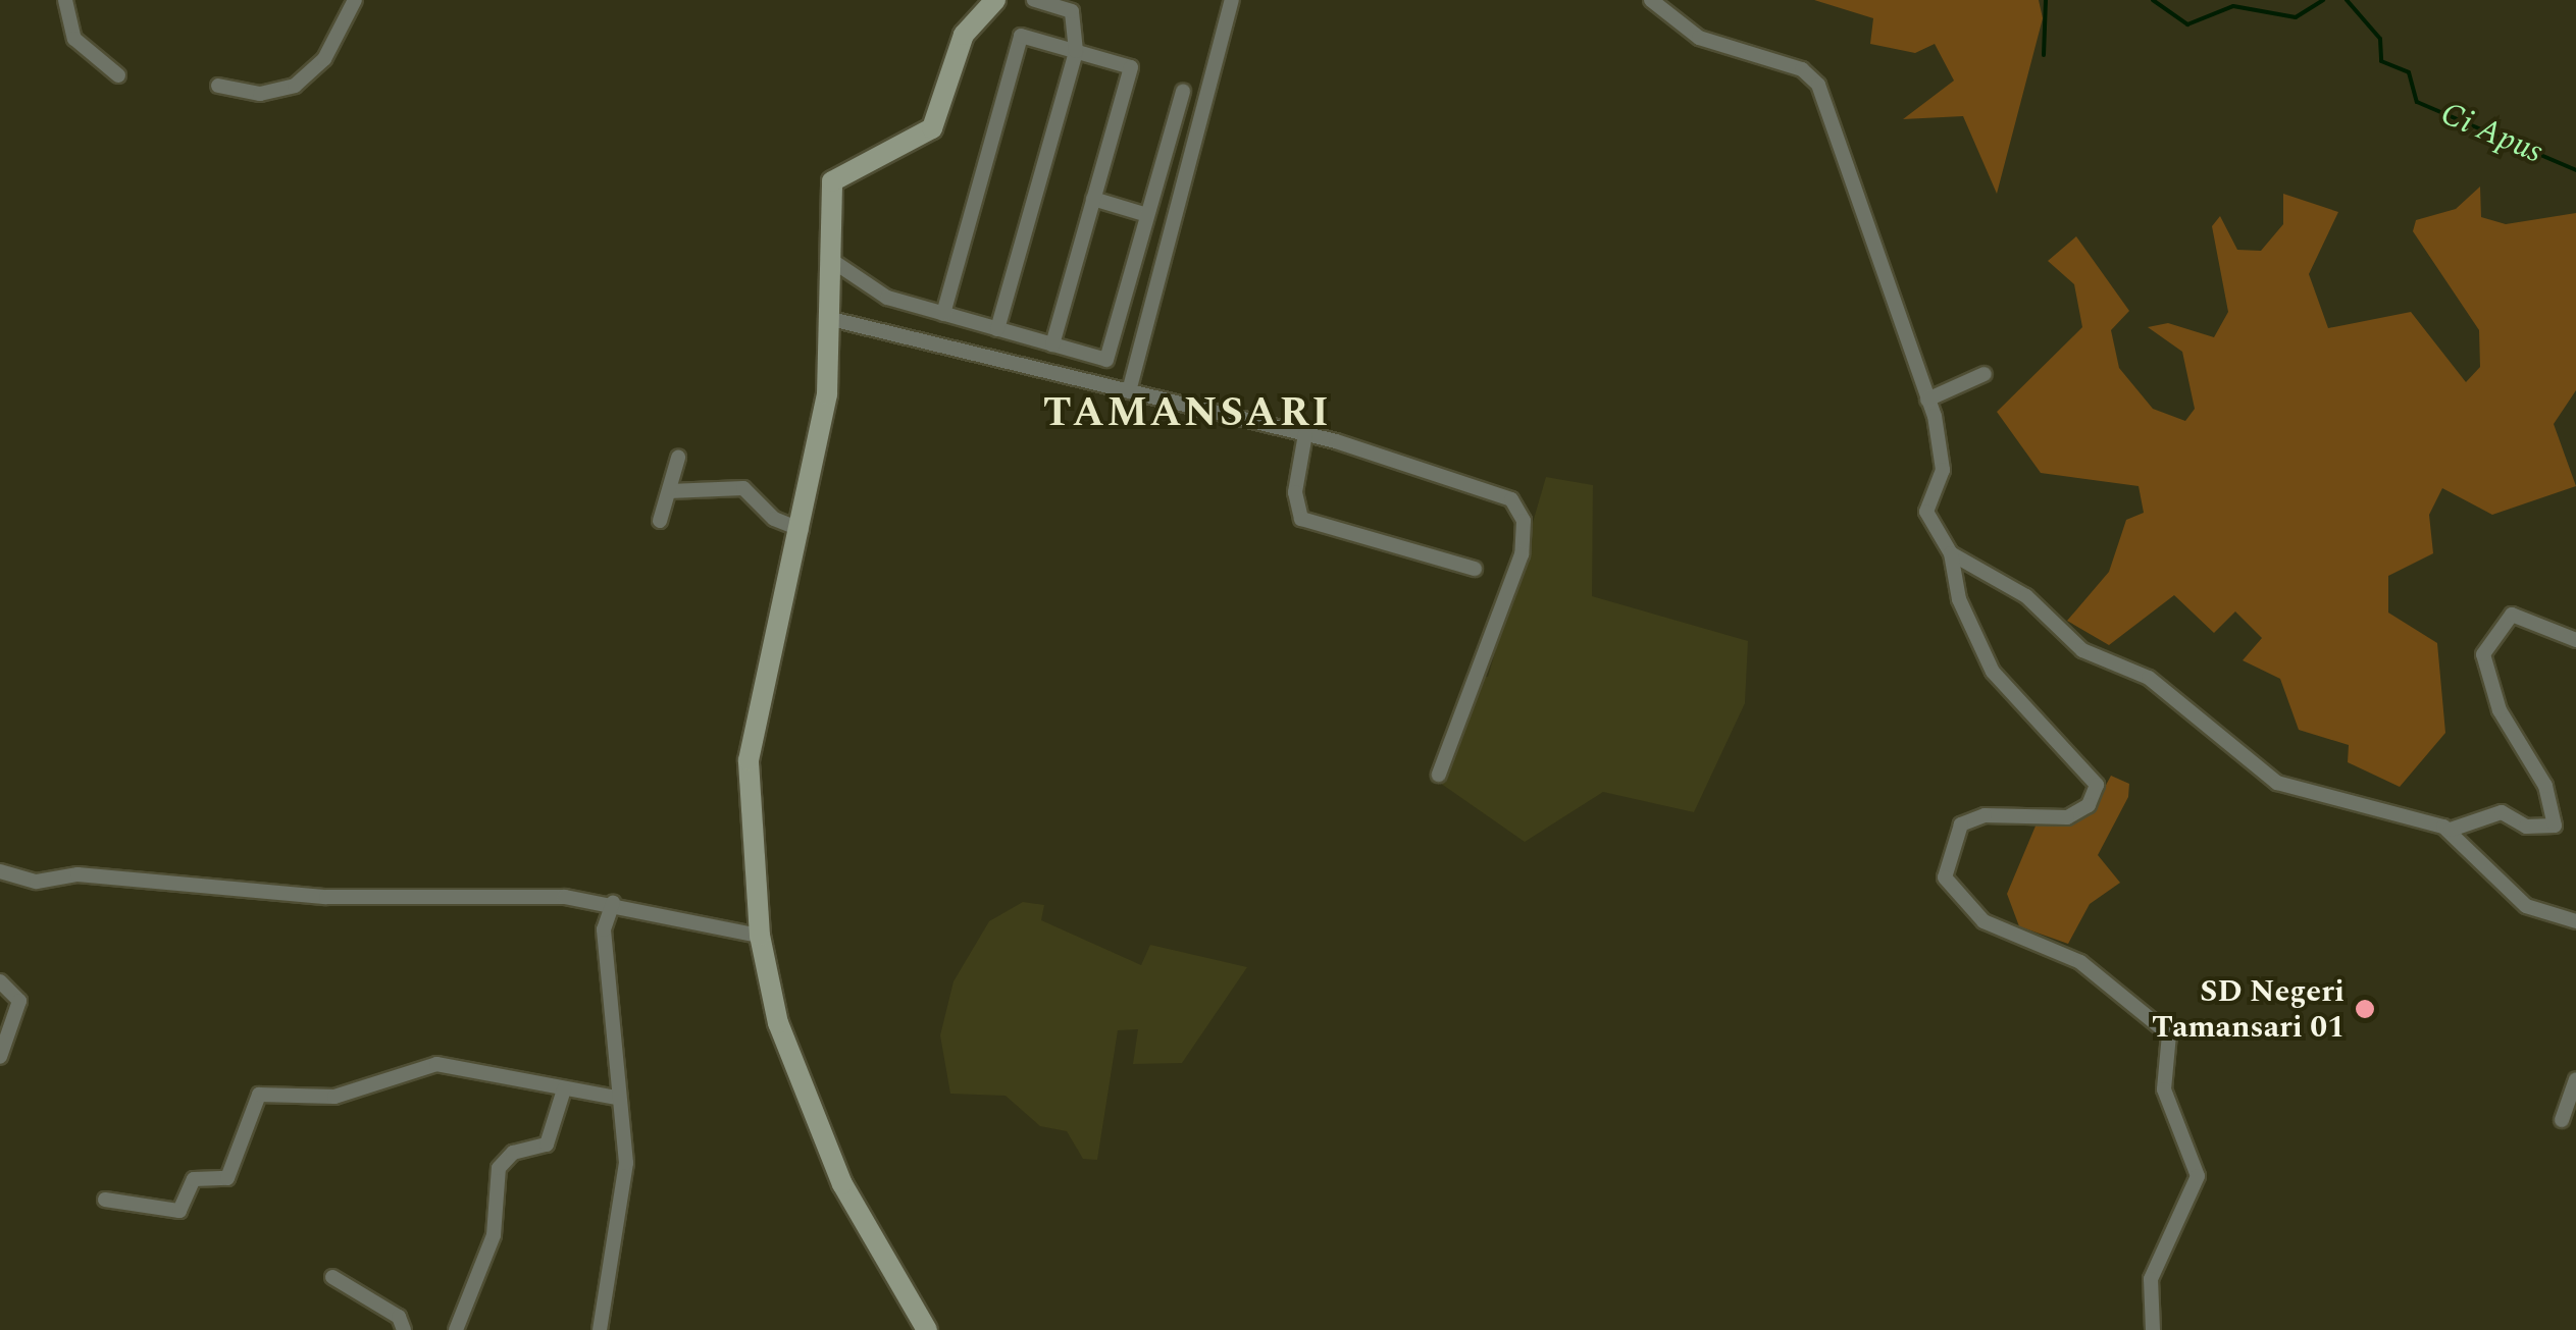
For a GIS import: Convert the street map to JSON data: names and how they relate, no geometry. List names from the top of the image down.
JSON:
{
  "districts": ["TAMANSARI"],
  "water": ["Ci Apus"],
  "places": ["SD Negeri Tamansari 01"]
}
